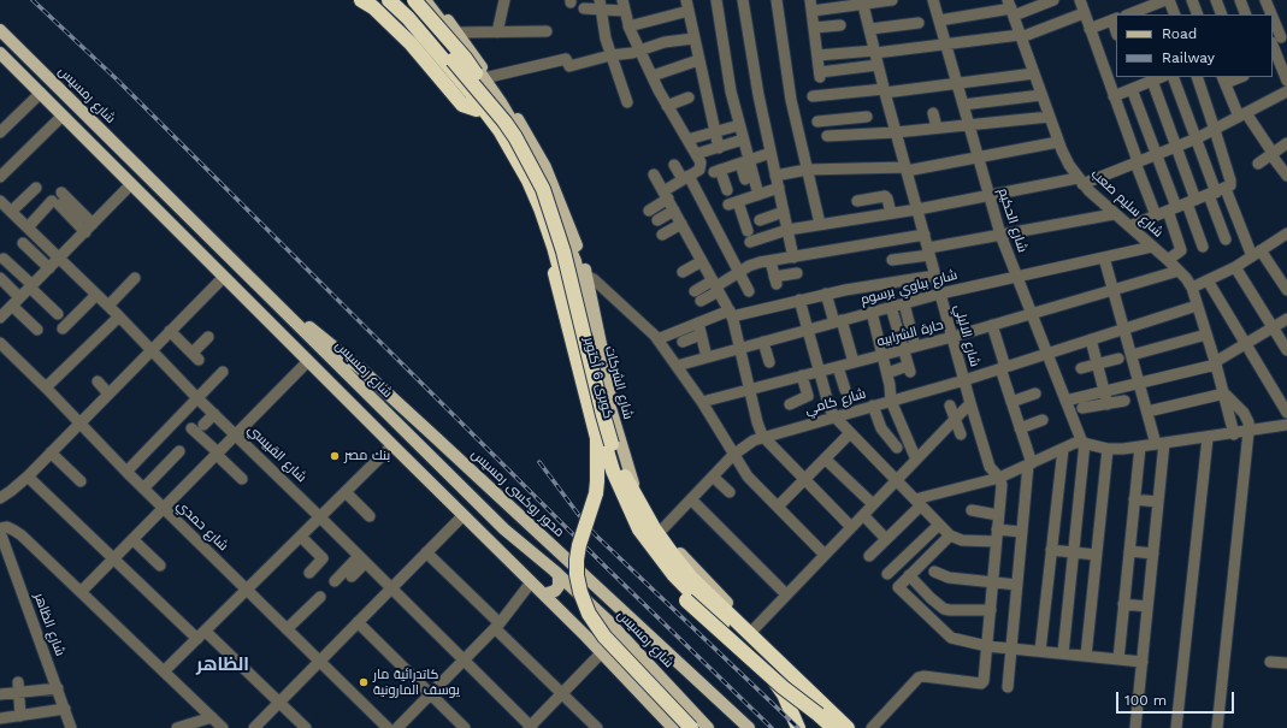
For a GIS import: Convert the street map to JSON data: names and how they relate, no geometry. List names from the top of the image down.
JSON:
{
  "streets": {
    "highway": ["كوبرى 6 أكتوبر"],
    "main road": ["شارع رمسيس", "شارع الشركات", "محور روكسى رمسيس"],
    "street": [
      "شارع سليم صعب",
      "شارع الحكيم",
      "شارع بباوي برسوم",
      "حارة الشرابيه",
      "شارع الاليلي",
      "شارع كامي",
      "شارع القبيسي",
      "شارع حمدي",
      "شارع الظاهر"
    ]
  },
  "crossings": [
    ["شارع رمسيس", "محور روكسى رمسيس"],
    ["شارع سليم صعب", "شارع بباوي برسوم"],
    ["شارع سليم صعب", "حارة الشرابيه"],
    ["شارع سليم صعب", "شارع كامي"],
    ["شارع الحكيم", "شارع بباوي برسوم"],
    ["شارع الحكيم", "حارة الشرابيه"],
    ["شارع الحكيم", "شارع كامي"],
    ["شارع بباوي برسوم", "شارع الاليلي"],
    ["حارة الشرابيه", "شارع الاليلي"],
    ["شارع الاليلي", "شارع كامي"],
    ["كوبرى 6 أكتوبر", "شارع الشركات"],
    ["شارع الشركات", "شارع كامي"]
  ],
  "districts": ["الظاهر"],
  "places": ["بنك مصر", "كاتدرائية مار يوسف المارونية"],
  "legend": ["Road", "Railway"],
  "scale_bar": "100 m"
}
